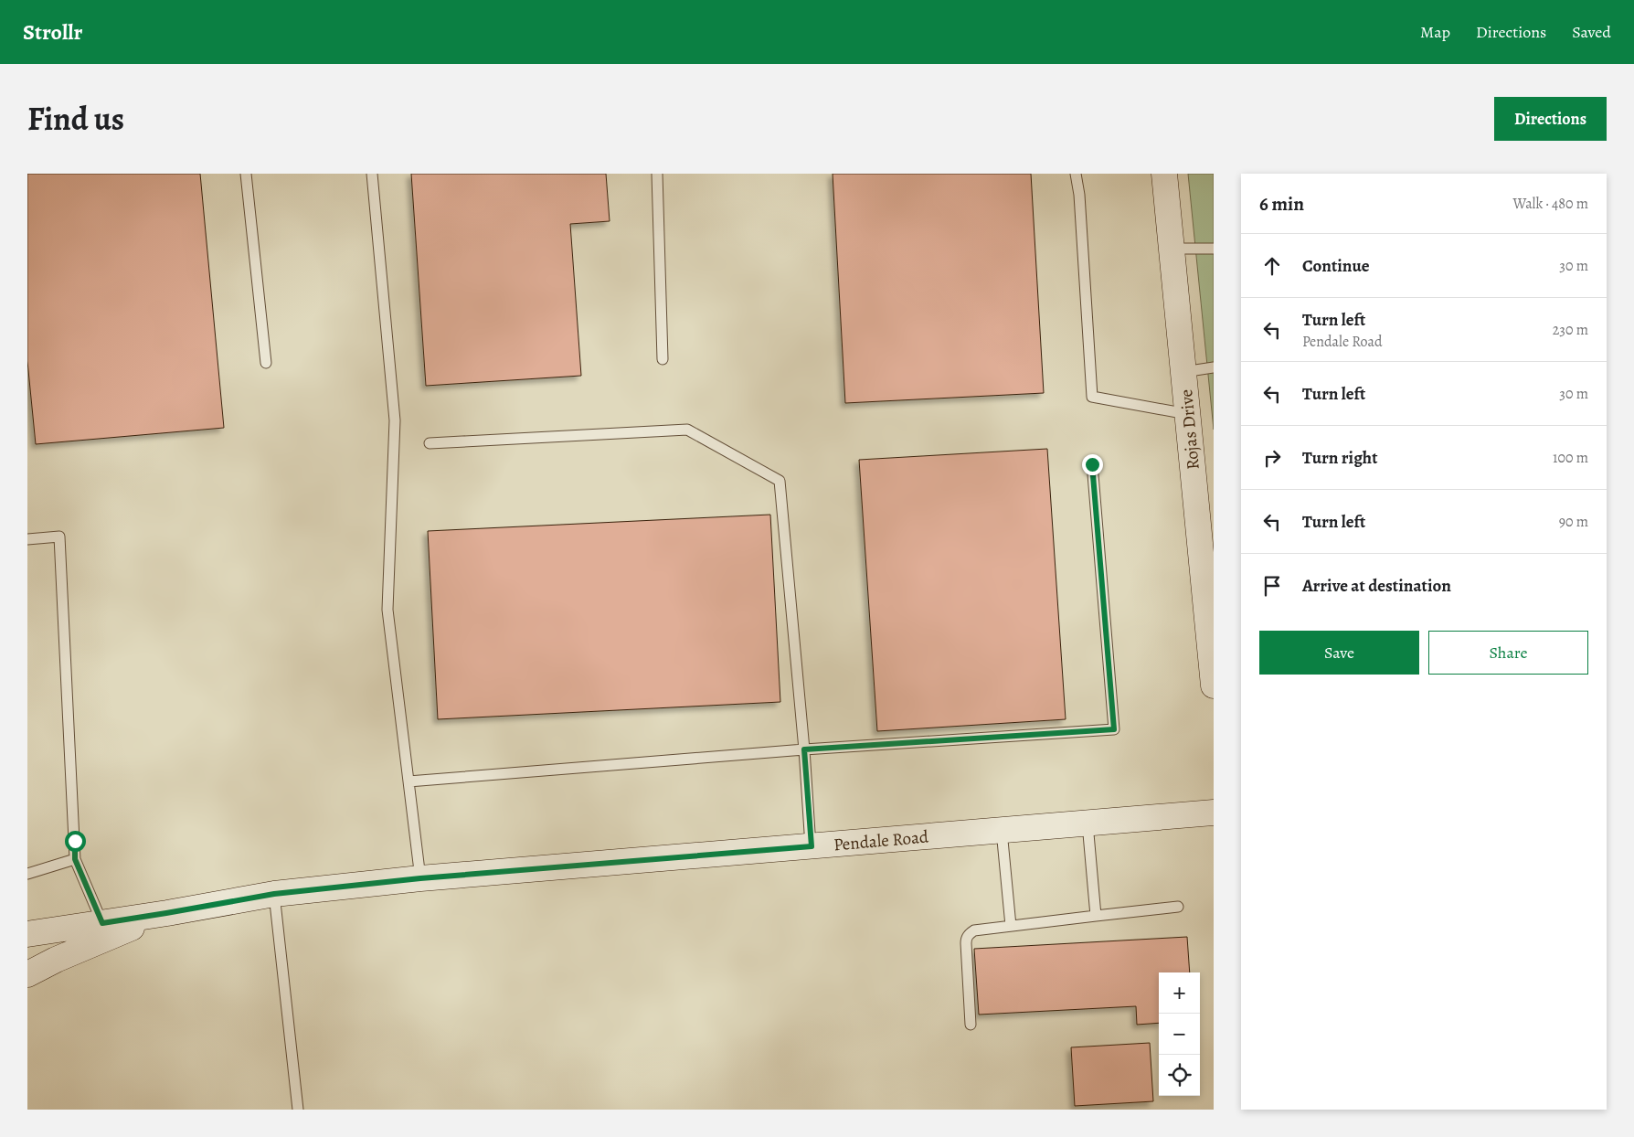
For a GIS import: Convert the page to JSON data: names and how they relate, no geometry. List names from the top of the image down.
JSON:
{
  "streets": {
    "street": ["Rojas Drive", "Pendale Road"]
  },
  "page": {
    "header": "Strollr",
    "nav": ["Map", "Directions", "Saved"],
    "title": "Find us",
    "buttons": [
      "Directions",
      ["Save", "Share"]
    ],
    "heading": ["6 min", "Walk · 480 m"],
    "list": [
      ["Continue", "30 m"],
      ["Turn left", "Pendale Road", "230 m"],
      ["Turn left", "30 m"],
      ["Turn right", "100 m"],
      ["Turn left", "90 m"],
      "Arrive at destination"
    ],
    "map_buttons": ["+", "−"]
  }
}
